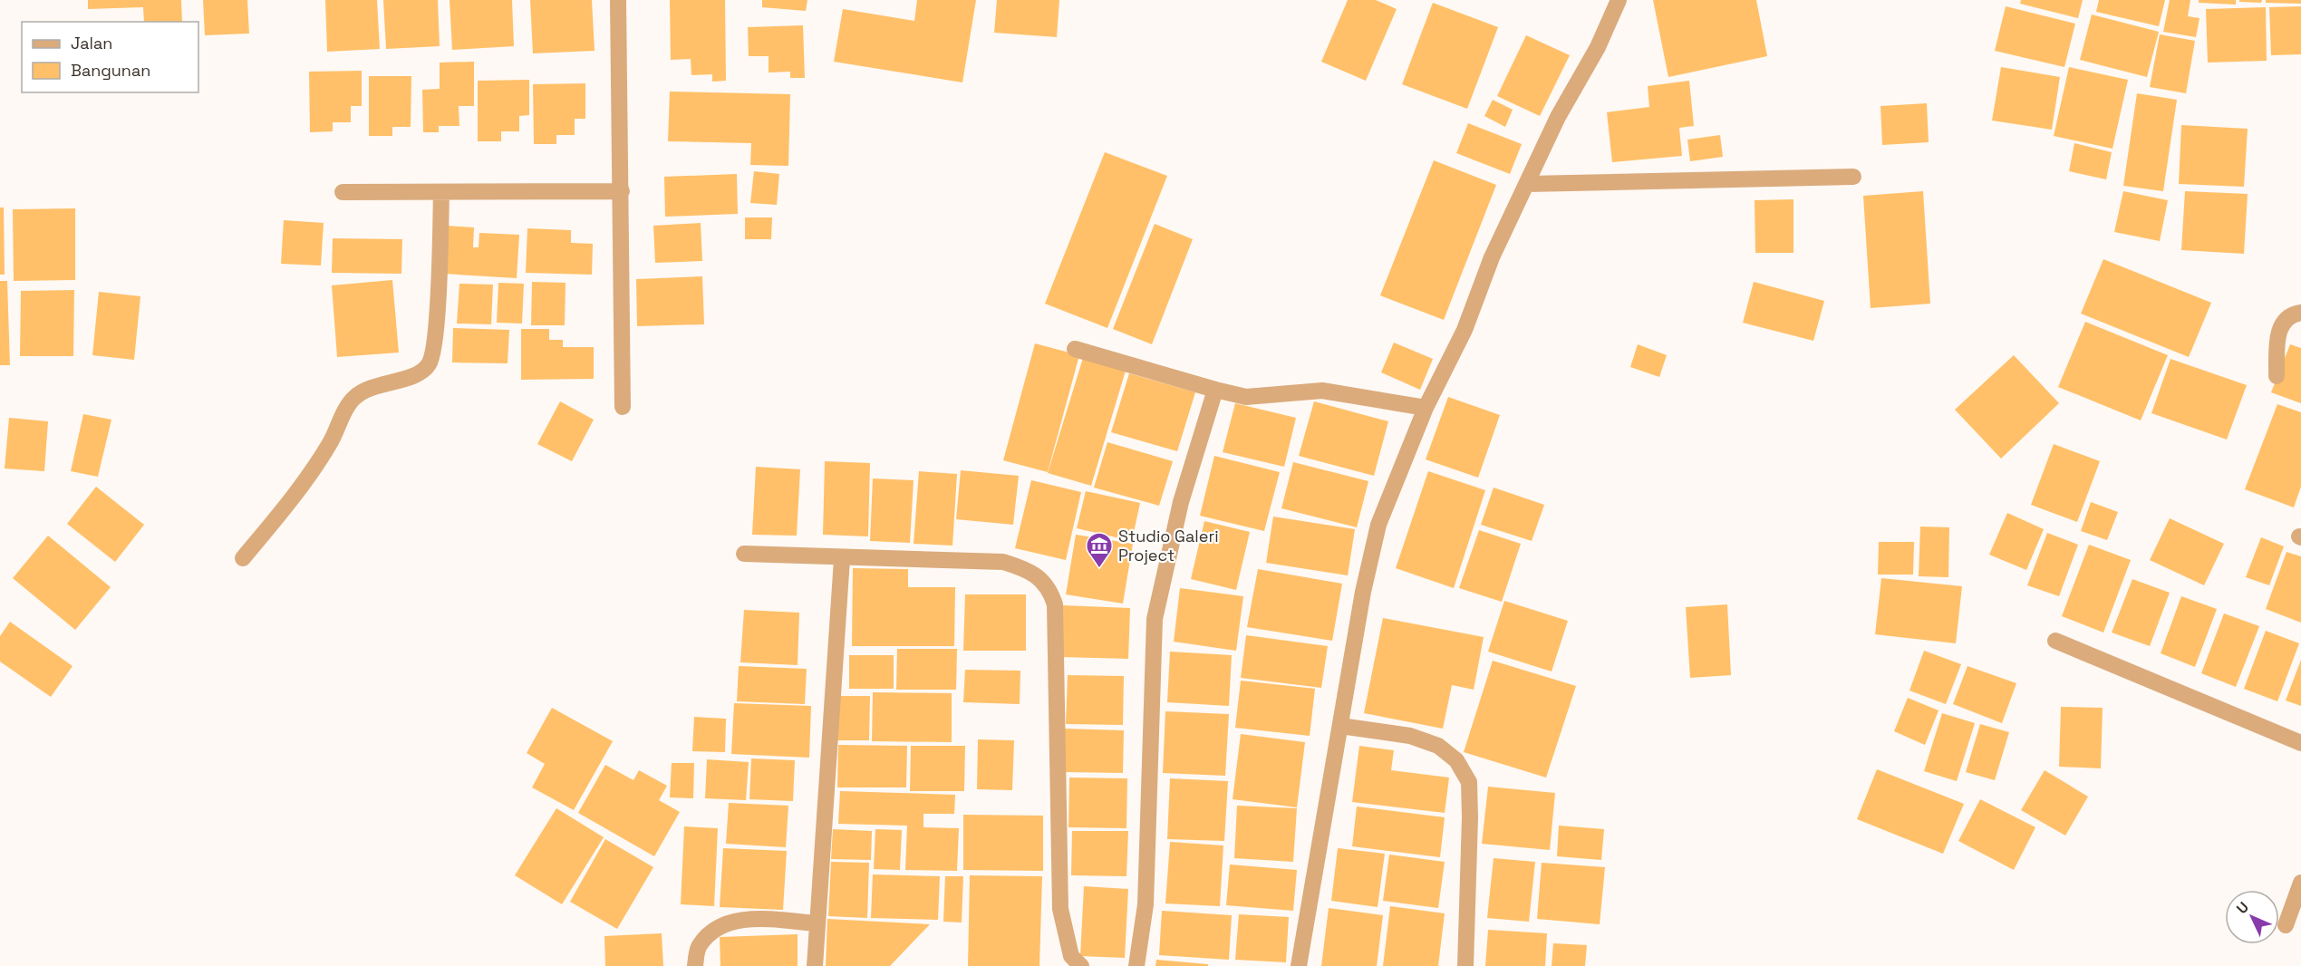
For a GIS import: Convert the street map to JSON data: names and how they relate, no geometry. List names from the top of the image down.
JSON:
{
  "places": {
    "museum": ["Studio Galeri Project"]
  },
  "legend": ["Jalan", "Bangunan"],
  "north": "top left"
}
